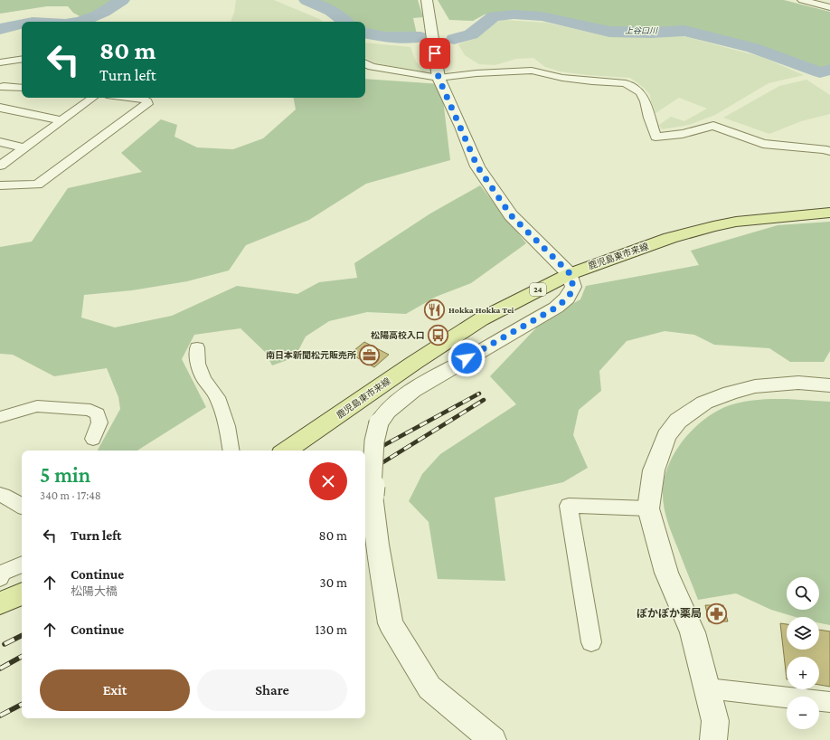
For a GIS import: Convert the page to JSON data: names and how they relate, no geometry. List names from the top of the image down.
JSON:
{
  "streets": {
    "main road": ["鹿児島東市来線", "24"]
  },
  "water": ["上谷口川"],
  "places": {
    "restaurant": ["Hokka Hokka Tei"],
    "bus stop": ["松陽高校入口"],
    "office": ["南日本新聞松元販売所"],
    "pharmacy": ["ぽかぽか薬局"]
  },
  "page": {
    "turn": ["80 m", "Turn left"],
    "heading": ["5 min", "340 m · 17:48"],
    "list": [
      {
        "name": "Turn left",
        "value": "80 m"
      },
      {
        "name": "Continue",
        "note": "松陽大橋",
        "value": "30 m"
      },
      {
        "name": "Continue",
        "value": "130 m"
      }
    ],
    "map_buttons": ["+", "−"],
    "buttons": ["Exit", "Share"]
  }
}
